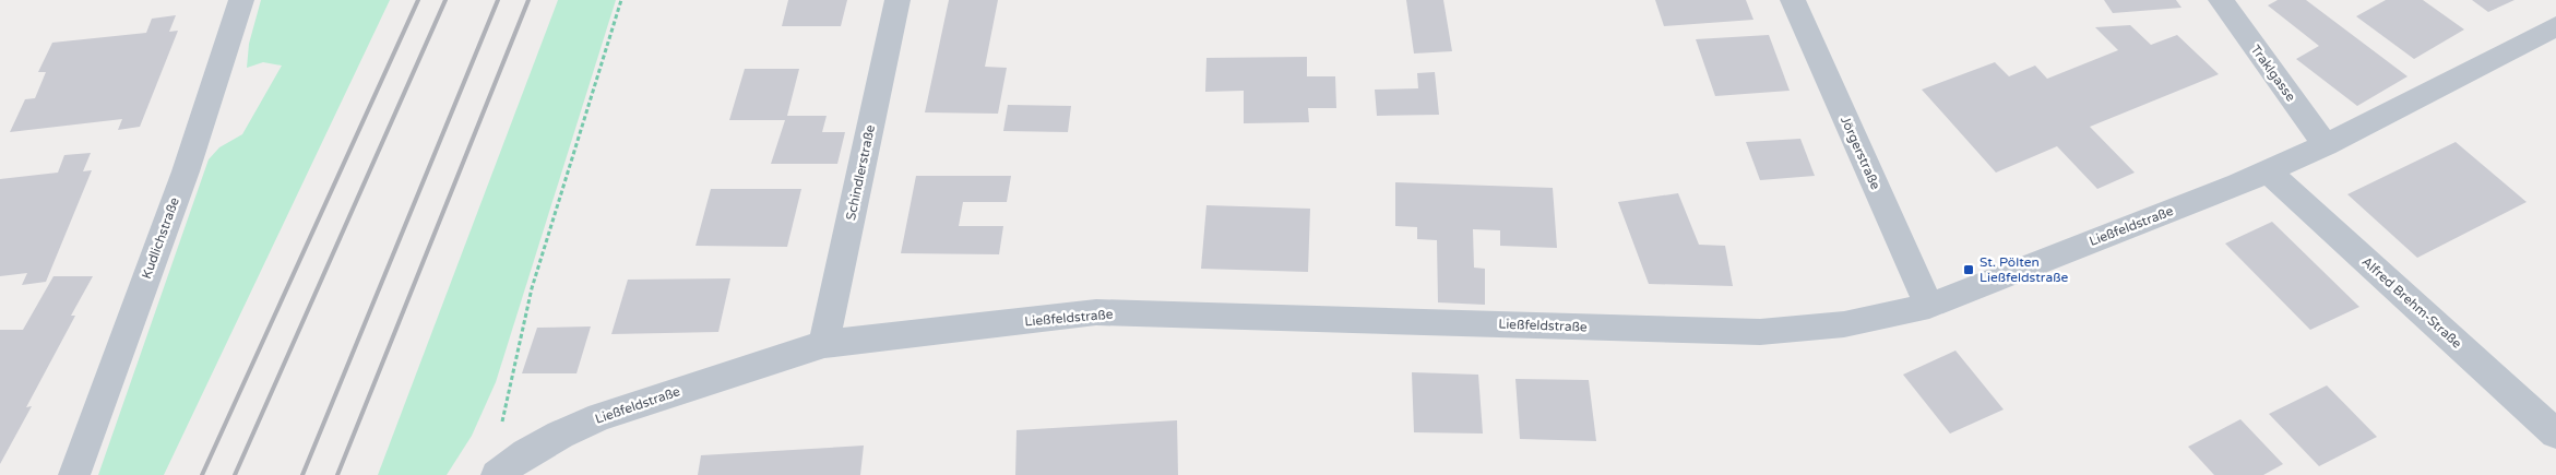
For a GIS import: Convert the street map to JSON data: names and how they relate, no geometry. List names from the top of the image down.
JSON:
{
  "streets": {
    "street": [
      "Traklgasse",
      "Jörgerstraße",
      "Schindlerstraße",
      "Ließfeldstraße",
      "Kudlichstraße",
      "Alfred Brehm-Straße"
    ]
  },
  "crossings": [
    ["Traklgasse", "Ließfeldstraße"],
    ["Jörgerstraße", "Ließfeldstraße"],
    ["Schindlerstraße", "Ließfeldstraße"],
    ["Ließfeldstraße", "Alfred Brehm-Straße"]
  ],
  "places": {
    "transit": ["St. Pölten Ließfeldstraße"]
  }
}
